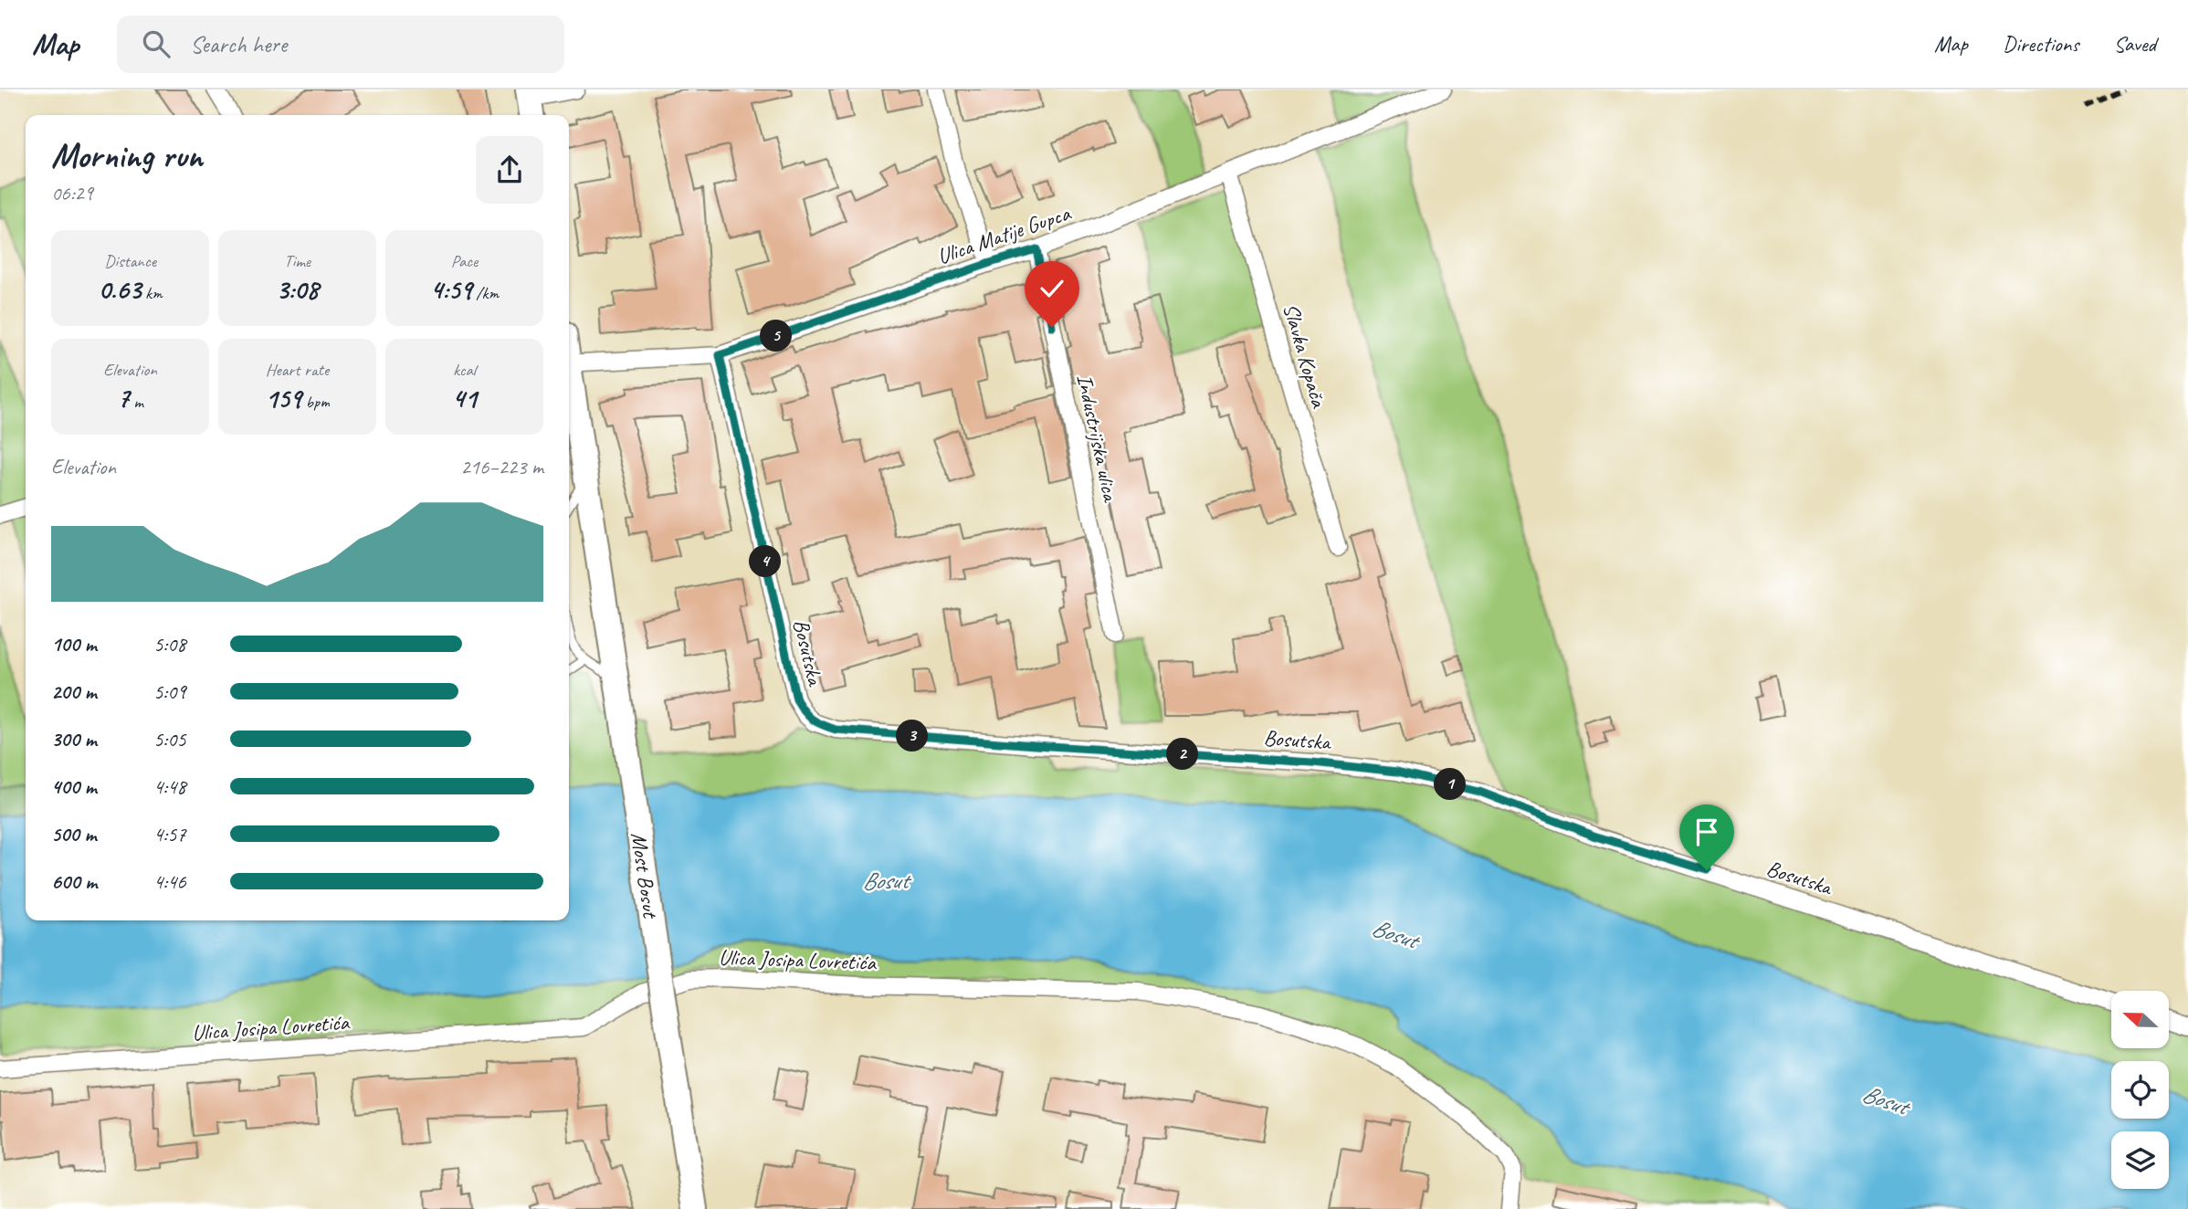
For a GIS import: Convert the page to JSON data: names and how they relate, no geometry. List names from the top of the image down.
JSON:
{
  "streets": {
    "main road": ["Most Bosut"],
    "street": [
      "Ulica Matije Gupca",
      "Slavka Kopača",
      "Industrijska ulica",
      "Bosutska",
      "Ulica Josipa Lovretića"
    ]
  },
  "crossings": [
    ["Ulica Matije Gupca", "Slavka Kopača"],
    ["Ulica Matije Gupca", "Industrijska ulica"],
    ["Ulica Matije Gupca", "Bosutska"]
  ],
  "water": ["Bosut"],
  "north": "left",
  "page": {
    "header": "Map",
    "search": "Search here",
    "nav": ["Map", "Directions", "Saved"],
    "heading": ["Morning run", "06:29"],
    "stats": [
      ["Distance", "0.63 km"],
      ["Time", "3:08"],
      ["Pace", "4:59 /km"],
      ["Elevation", "7 m"],
      ["Heart rate", "159 bpm"],
      ["kcal", "41"]
    ],
    "pins": [
      "5",
      "4",
      "3",
      "2",
      "1"
    ],
    "chart": ["Elevation", "216–223 m"],
    "list": [
      {
        "name": "100 m",
        "note": "5:08"
      },
      {
        "name": "200 m",
        "note": "5:09"
      },
      {
        "name": "300 m",
        "note": "5:05"
      },
      {
        "name": "400 m",
        "note": "4:48"
      },
      {
        "name": "500 m",
        "note": "4:57"
      },
      {
        "name": "600 m",
        "note": "4:46"
      }
    ]
  }
}
